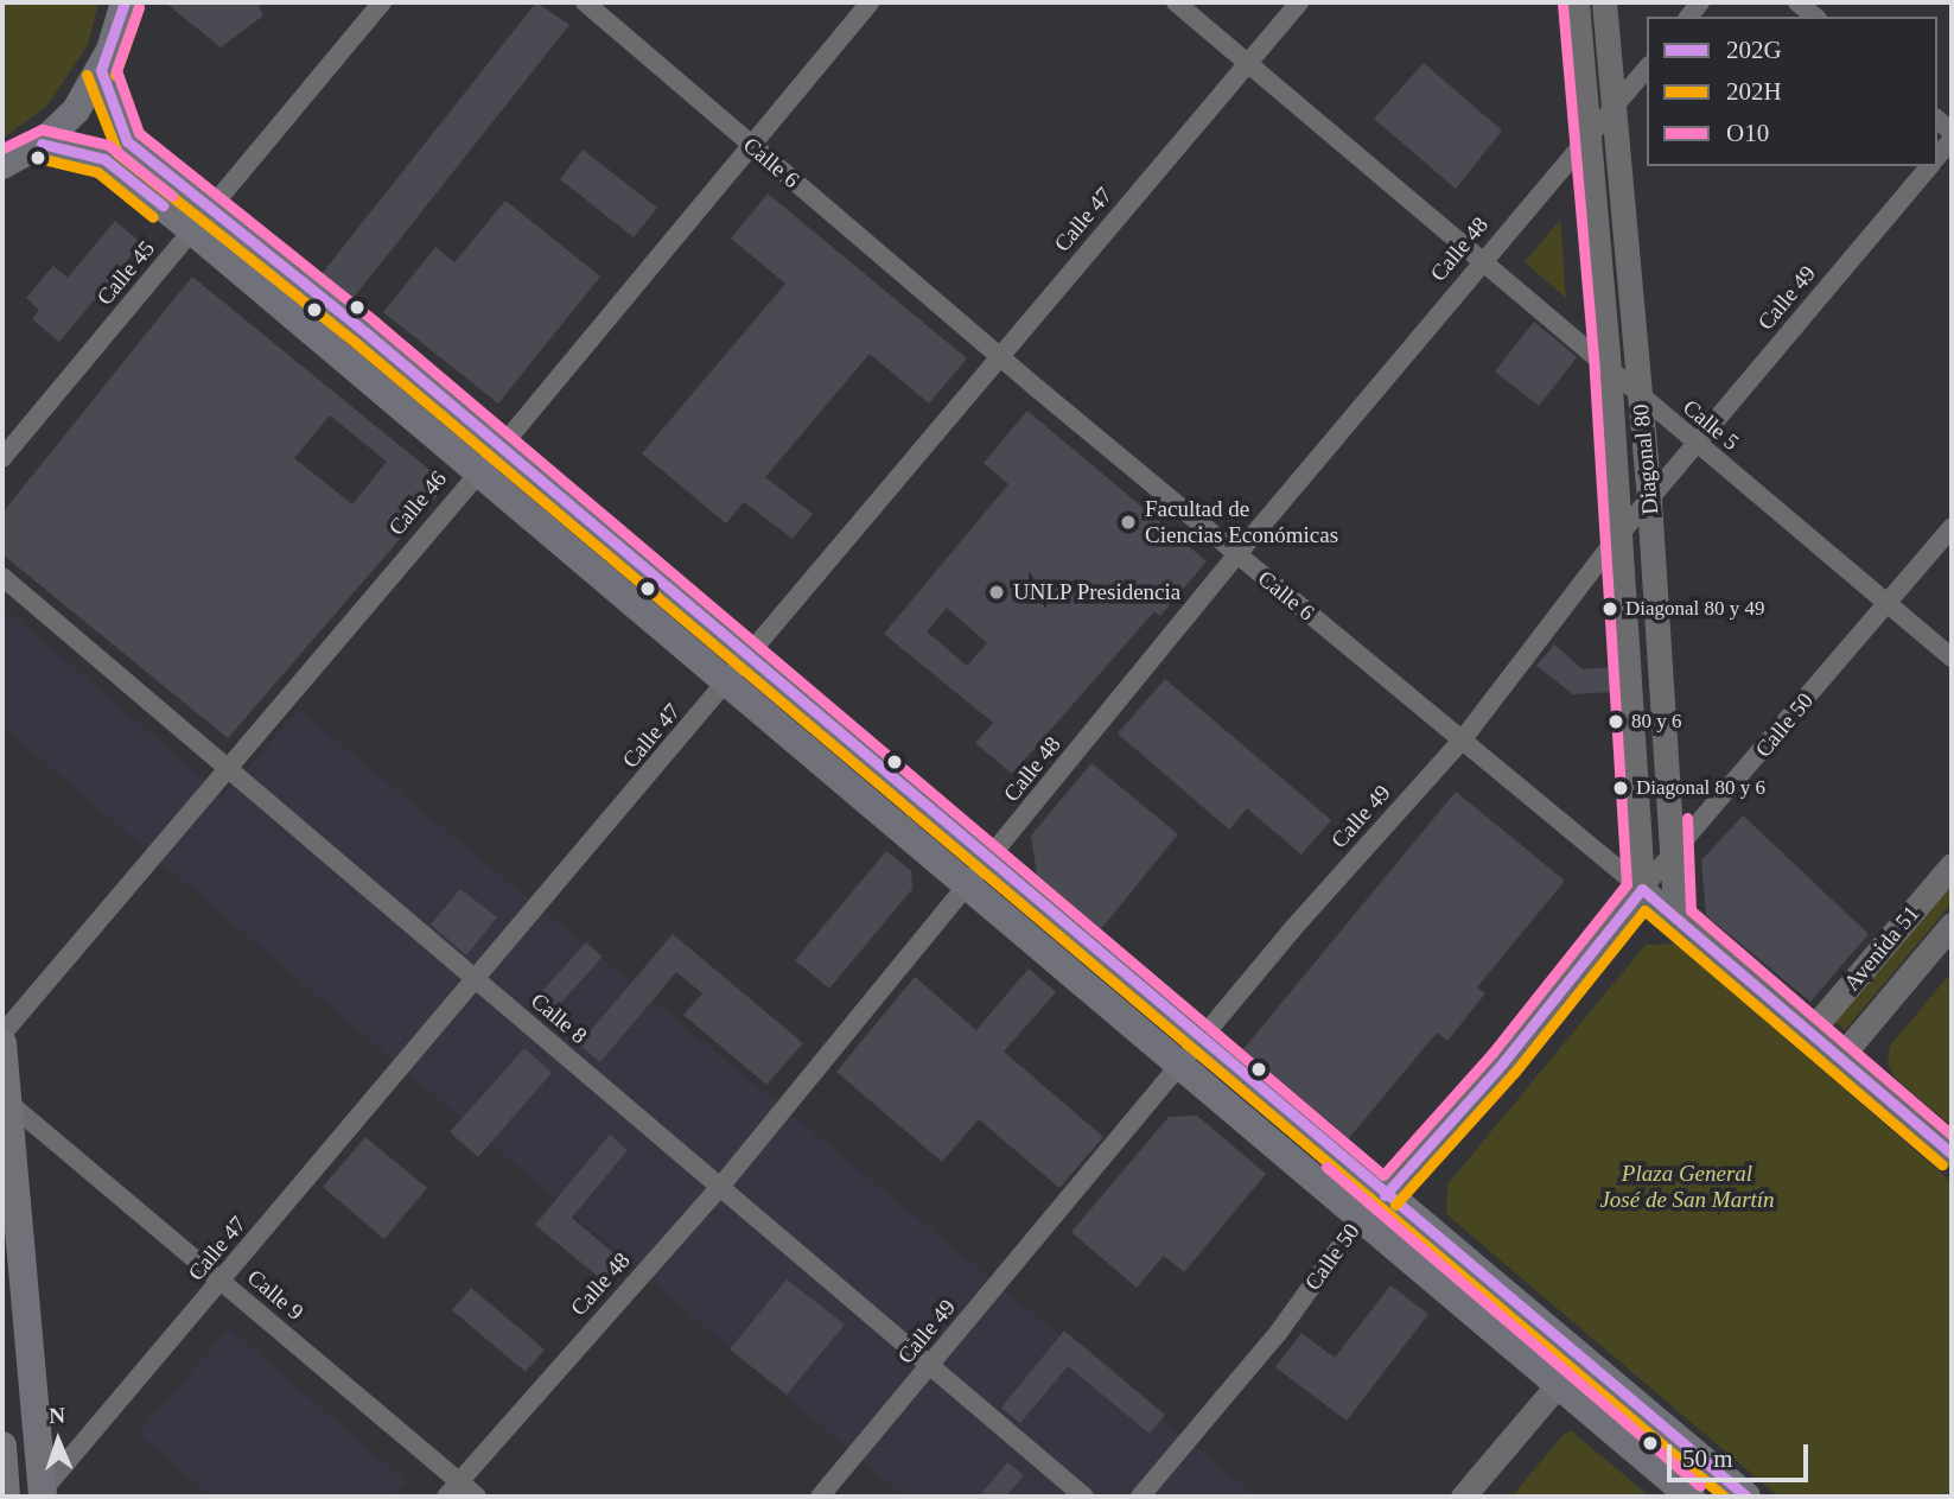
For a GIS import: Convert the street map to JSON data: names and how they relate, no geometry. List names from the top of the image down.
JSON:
{
  "streets": {
    "main road": [
      "Calle 6",
      "Diagonal 80",
      "Calle 50",
      "Avenida 51"
    ],
    "street": [
      "Calle 47",
      "Calle 48",
      "Calle 45",
      "Calle 49",
      "Calle 5",
      "Calle 46",
      "Calle 8",
      "Calle 9"
    ]
  },
  "crossings": [
    ["Calle 6", "Calle 47"],
    ["Calle 6", "Calle 48"],
    ["Calle 6", "Calle 49"],
    ["Calle 6", "Diagonal 80"],
    ["Calle 6", "Calle 46"],
    ["Calle 6", "Calle 50"],
    ["Calle 6", "Avenida 51"],
    ["Calle 47", "Calle 5"],
    ["Calle 47", "Calle 8"],
    ["Calle 47", "Calle 9"],
    ["Calle 48", "Calle 5"],
    ["Calle 48", "Diagonal 80"],
    ["Calle 48", "Calle 8"],
    ["Calle 48", "Calle 9"],
    ["Calle 49", "Calle 5"],
    ["Calle 49", "Diagonal 80"],
    ["Calle 49", "Calle 8"],
    ["Calle 5", "Diagonal 80"],
    ["Calle 5", "Calle 50"],
    ["Diagonal 80", "Calle 50"],
    ["Calle 46", "Calle 8"]
  ],
  "parks": ["Plaza General José de San Martín"],
  "places": [
    "Facultad de Ciencias Económicas",
    "UNLP Presidencia",
    "Diagonal 80 y 49",
    "80 y 6",
    "Diagonal 80 y 6"
  ],
  "lines": ["transit line 202G", "transit line O10", "transit line 202H"],
  "legend": ["202G", "202H", "O10"],
  "scale_bar": "50 m",
  "north": "top"
}
